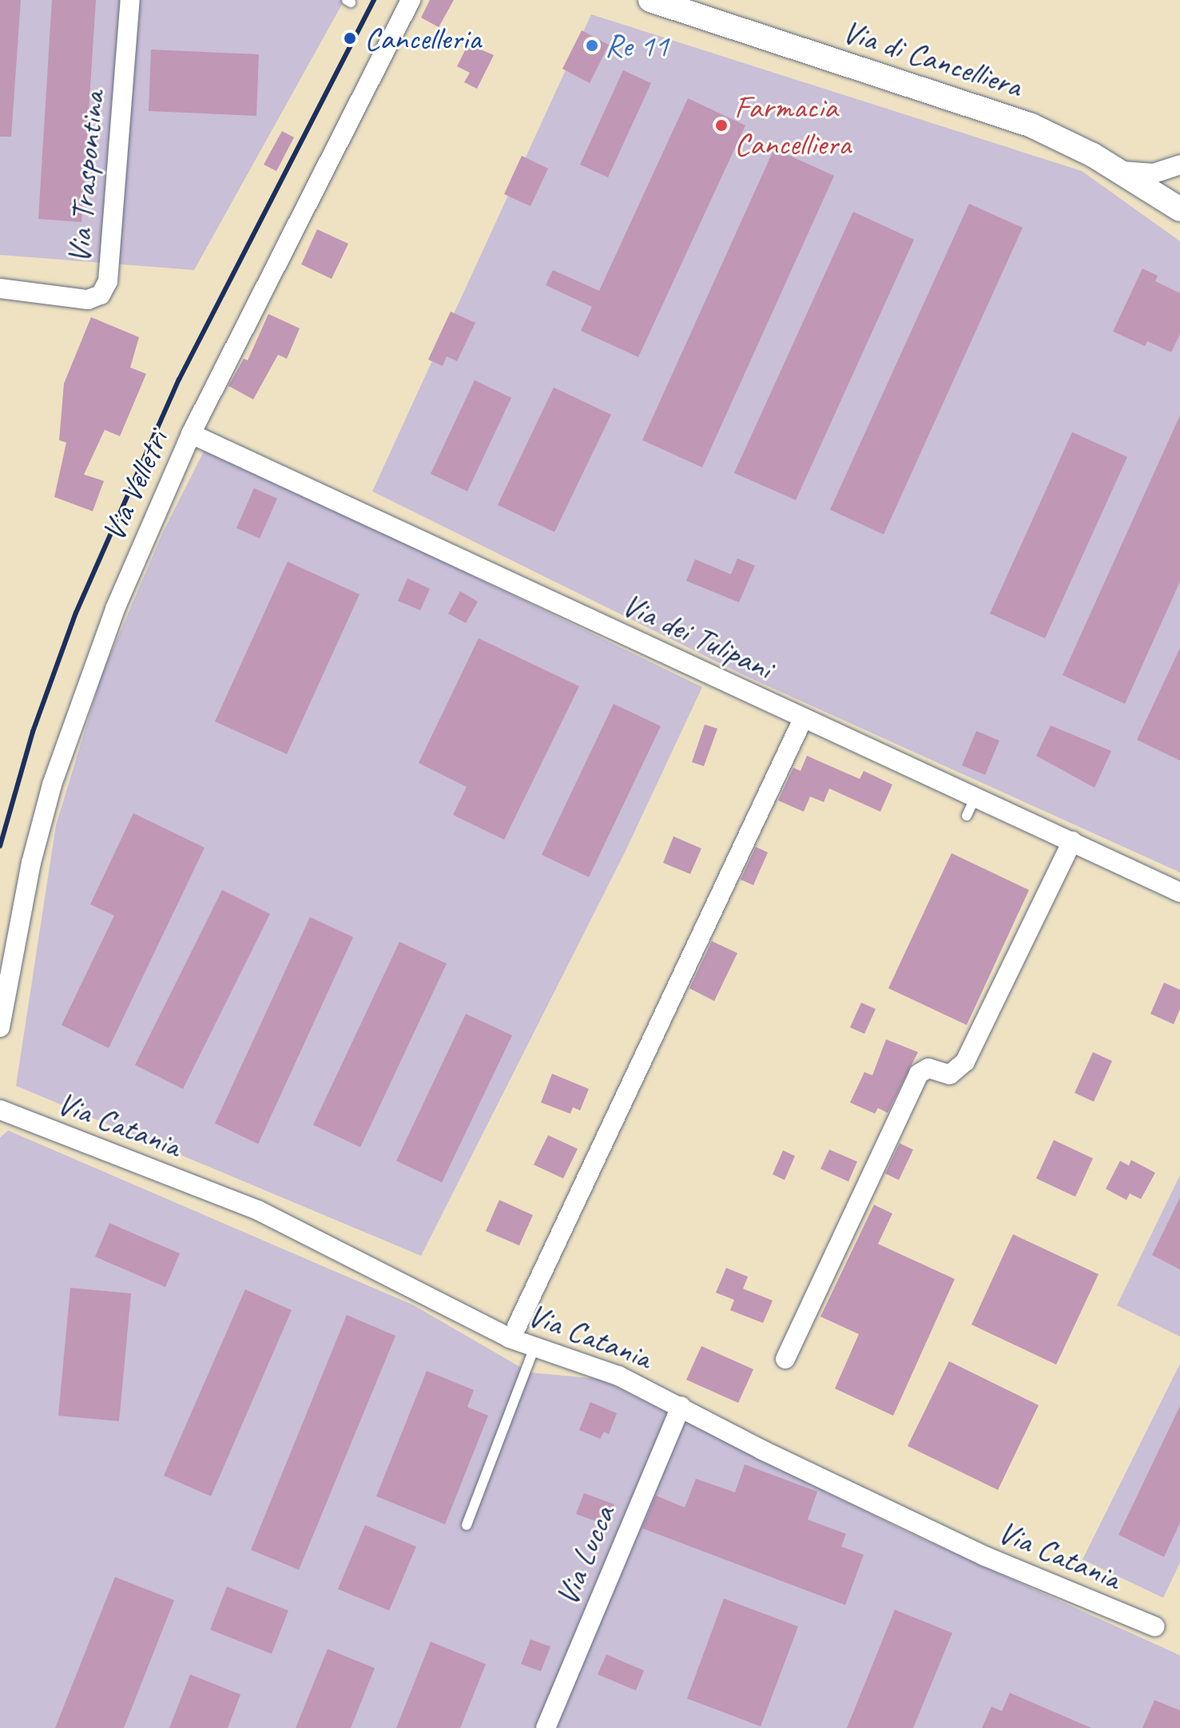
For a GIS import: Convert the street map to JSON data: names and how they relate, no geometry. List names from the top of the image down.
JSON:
{
  "streets": {
    "street": [
      "Via di Cancelliera",
      "Via Traspontina",
      "Via Velletri",
      "Via dei Tulipani",
      "Via Catania",
      "Via Lucca"
    ]
  },
  "crossings": [
    ["Via Velletri", "Via dei Tulipani"],
    ["Via Catania", "Via Lucca"]
  ],
  "places": ["Cancelleria", "Re 11", "Farmacia Cancelliera"]
}
